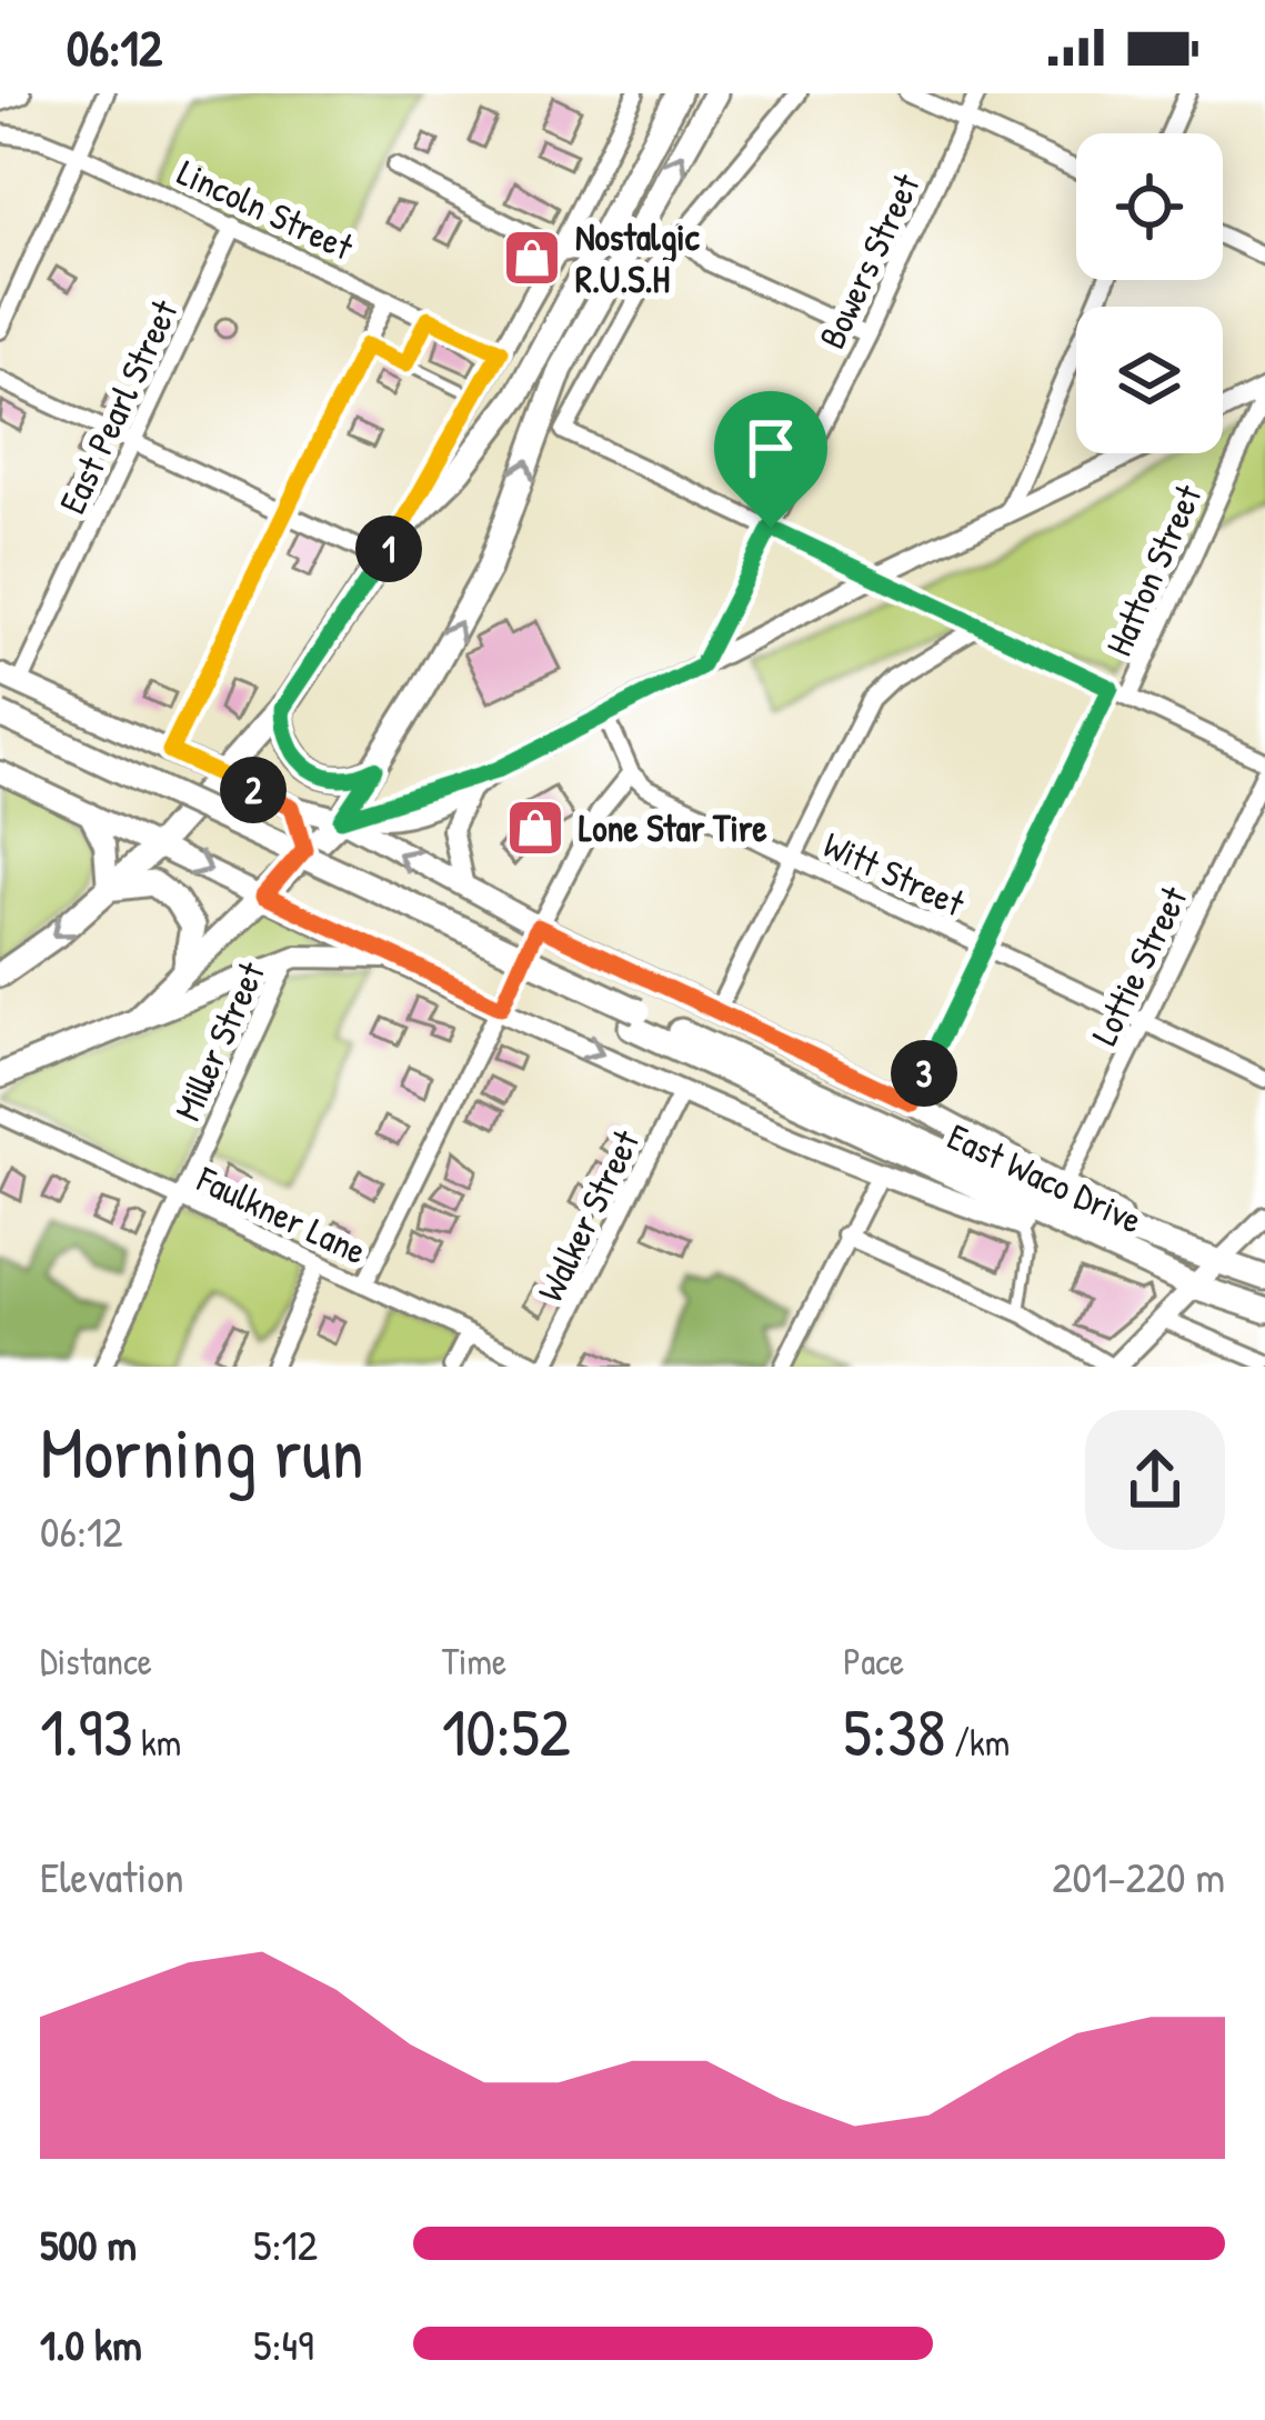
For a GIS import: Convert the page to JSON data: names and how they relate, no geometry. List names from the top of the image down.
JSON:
{
  "streets": {
    "main road": ["East Waco Drive"],
    "street": [
      "Lincoln Street",
      "Bowers Street",
      "East Pearl Street",
      "Hatton Street",
      "Witt Street",
      "Lottie Street",
      "Miller Street",
      "Faulkner Lane",
      "Walker Street"
    ]
  },
  "crossings": [
    ["Lincoln Street", "East Pearl Street"],
    ["East Pearl Street", "East Waco Drive"],
    ["Hatton Street", "Witt Street"],
    ["Hatton Street", "East Waco Drive"],
    ["Witt Street", "Lottie Street"],
    ["Lottie Street", "East Waco Drive"],
    ["Miller Street", "Faulkner Lane"],
    ["East Waco Drive", "Walker Street"],
    ["Faulkner Lane", "Walker Street"]
  ],
  "places": {
    "shop": ["Nostalgic R.U.S.H", "Lone Star Tire"]
  },
  "page": {
    "status": "06:12",
    "pins": ["1", "2", "3"],
    "heading": ["Morning run", "06:12"],
    "stats": [
      ["Distance", "1.93 km"],
      ["Time", "10:52"],
      ["Pace", "5:38 /km"]
    ],
    "chart": ["Elevation", "201–220 m"],
    "list": [
      {
        "name": "500 m",
        "note": "5:12"
      },
      {
        "name": "1.0 km",
        "note": "5:49"
      }
    ]
  }
}
